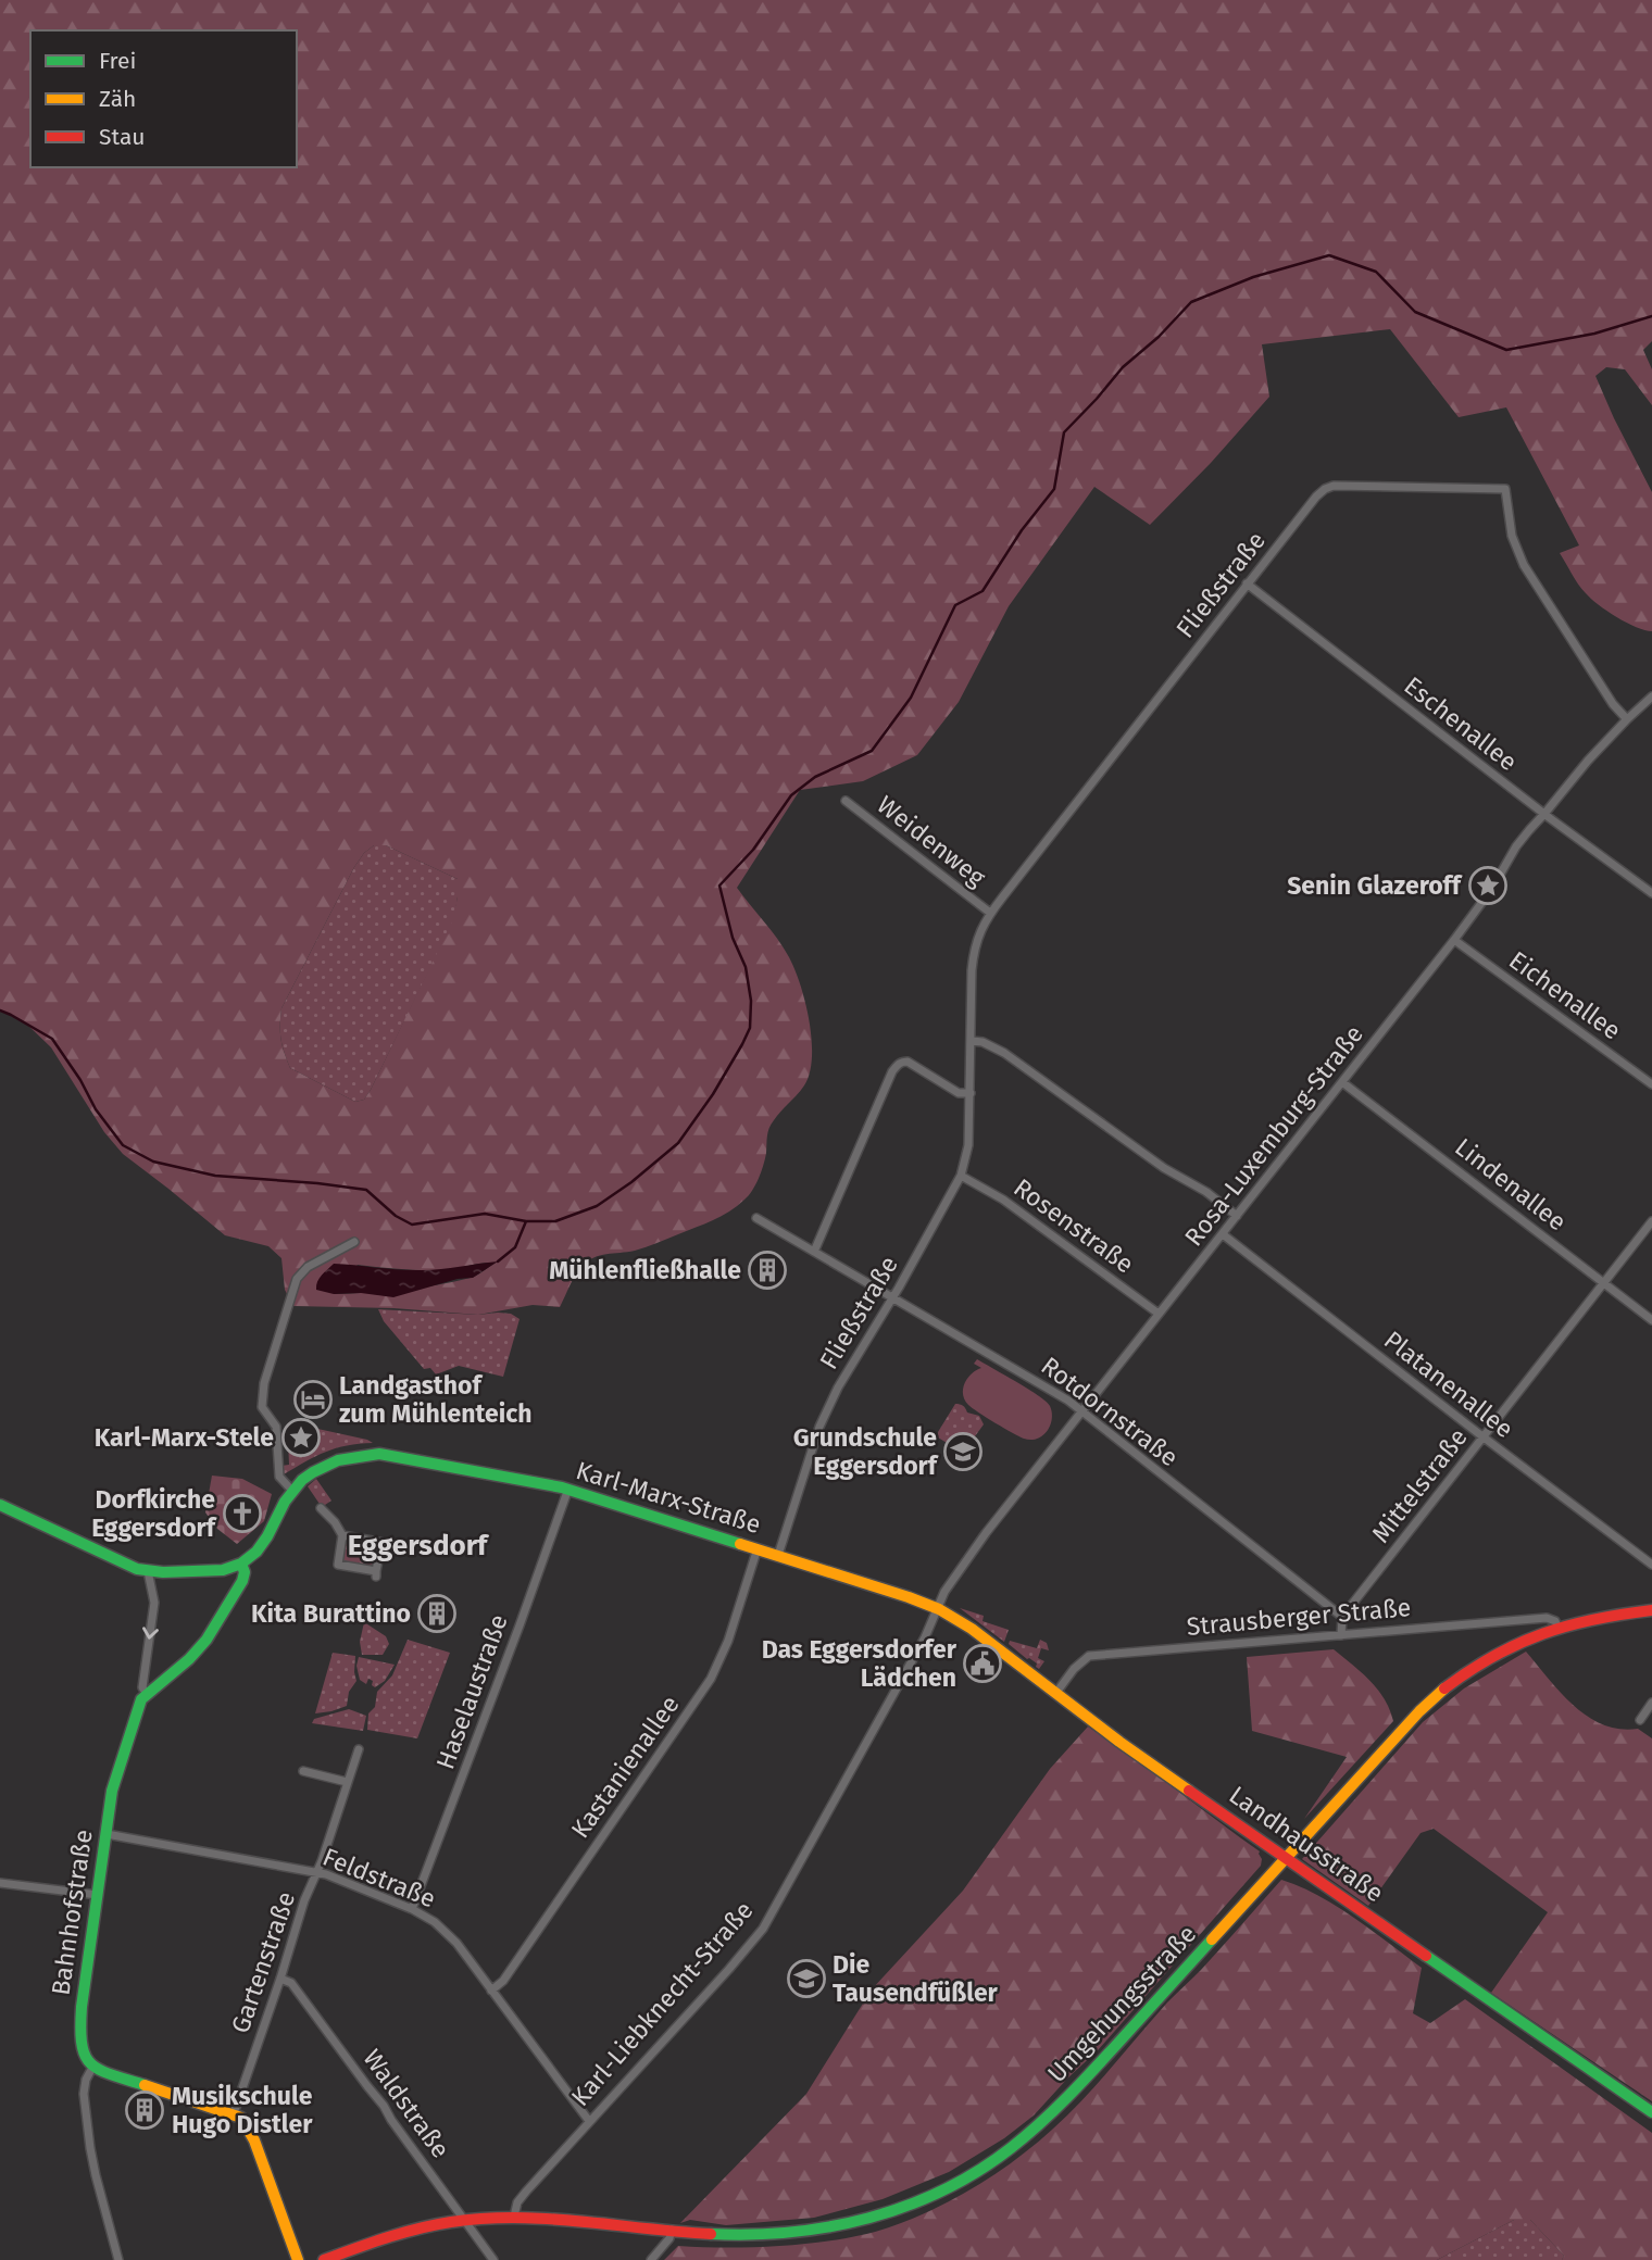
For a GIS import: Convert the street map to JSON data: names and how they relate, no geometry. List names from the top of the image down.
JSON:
{
  "streets": {
    "main road": [
      "Karl-Marx-Straße",
      "Strausberger Straße",
      "Landhausstraße",
      "Bahnhofstraße",
      "Umgehungsstraße"
    ],
    "street": [
      "Fließstraße",
      "Eschenallee",
      "Weidenweg",
      "Eichenallee",
      "Rosa-Luxemburg-Straße",
      "Lindenallee",
      "Rosenstraße",
      "Platanenallee",
      "Rotdornstraße",
      "Mittelstraße",
      "Haselaustraße",
      "Kastanienallee",
      "Feldstraße",
      "Gartenstraße",
      "Karl-Liebknecht-Straße",
      "Waldstraße"
    ]
  },
  "crossings": [
    ["Fließstraße", "Eschenallee"],
    ["Fließstraße", "Weidenweg"],
    ["Fließstraße", "Rosa-Luxemburg-Straße"],
    ["Fließstraße", "Rosenstraße"],
    ["Fließstraße", "Rotdornstraße"],
    ["Fließstraße", "Karl-Marx-Straße"],
    ["Eschenallee", "Rosa-Luxemburg-Straße"],
    ["Eichenallee", "Rosa-Luxemburg-Straße"],
    ["Rosa-Luxemburg-Straße", "Lindenallee"],
    ["Rosa-Luxemburg-Straße", "Rosenstraße"],
    ["Rosa-Luxemburg-Straße", "Platanenallee"],
    ["Rosa-Luxemburg-Straße", "Rotdornstraße"],
    ["Rosa-Luxemburg-Straße", "Karl-Marx-Straße"],
    ["Rosa-Luxemburg-Straße", "Landhausstraße"],
    ["Rosa-Luxemburg-Straße", "Karl-Liebknecht-Straße"],
    ["Lindenallee", "Mittelstraße"],
    ["Platanenallee", "Mittelstraße"],
    ["Rotdornstraße", "Mittelstraße"],
    ["Karl-Marx-Straße", "Haselaustraße"],
    ["Karl-Marx-Straße", "Kastanienallee"],
    ["Karl-Marx-Straße", "Landhausstraße"],
    ["Karl-Marx-Straße", "Karl-Liebknecht-Straße"],
    ["Strausberger Straße", "Landhausstraße"],
    ["Strausberger Straße", "Umgehungsstraße"],
    ["Haselaustraße", "Feldstraße"],
    ["Kastanienallee", "Feldstraße"],
    ["Landhausstraße", "Karl-Liebknecht-Straße"],
    ["Landhausstraße", "Umgehungsstraße"],
    ["Feldstraße", "Bahnhofstraße"],
    ["Feldstraße", "Gartenstraße"],
    ["Feldstraße", "Karl-Liebknecht-Straße"],
    ["Gartenstraße", "Waldstraße"]
  ],
  "districts": ["Eggersdorf"],
  "places": {
    "place": ["Senin Glazeroff", "Karl-Marx-Stele"],
    "building": ["Mühlenfließhalle", "Kita Burattino", "Musikschule Hugo Distler"],
    "hotel": ["Landgasthof zum Mühlenteich"],
    "school or university": ["Grundschule Eggersdorf", "Die Tausendfüßler"],
    "church": ["Dorfkirche Eggersdorf"],
    "public building": ["Das Eggersdorfer Lädchen"]
  },
  "legend": ["Frei", "Zäh", "Stau"]
}
